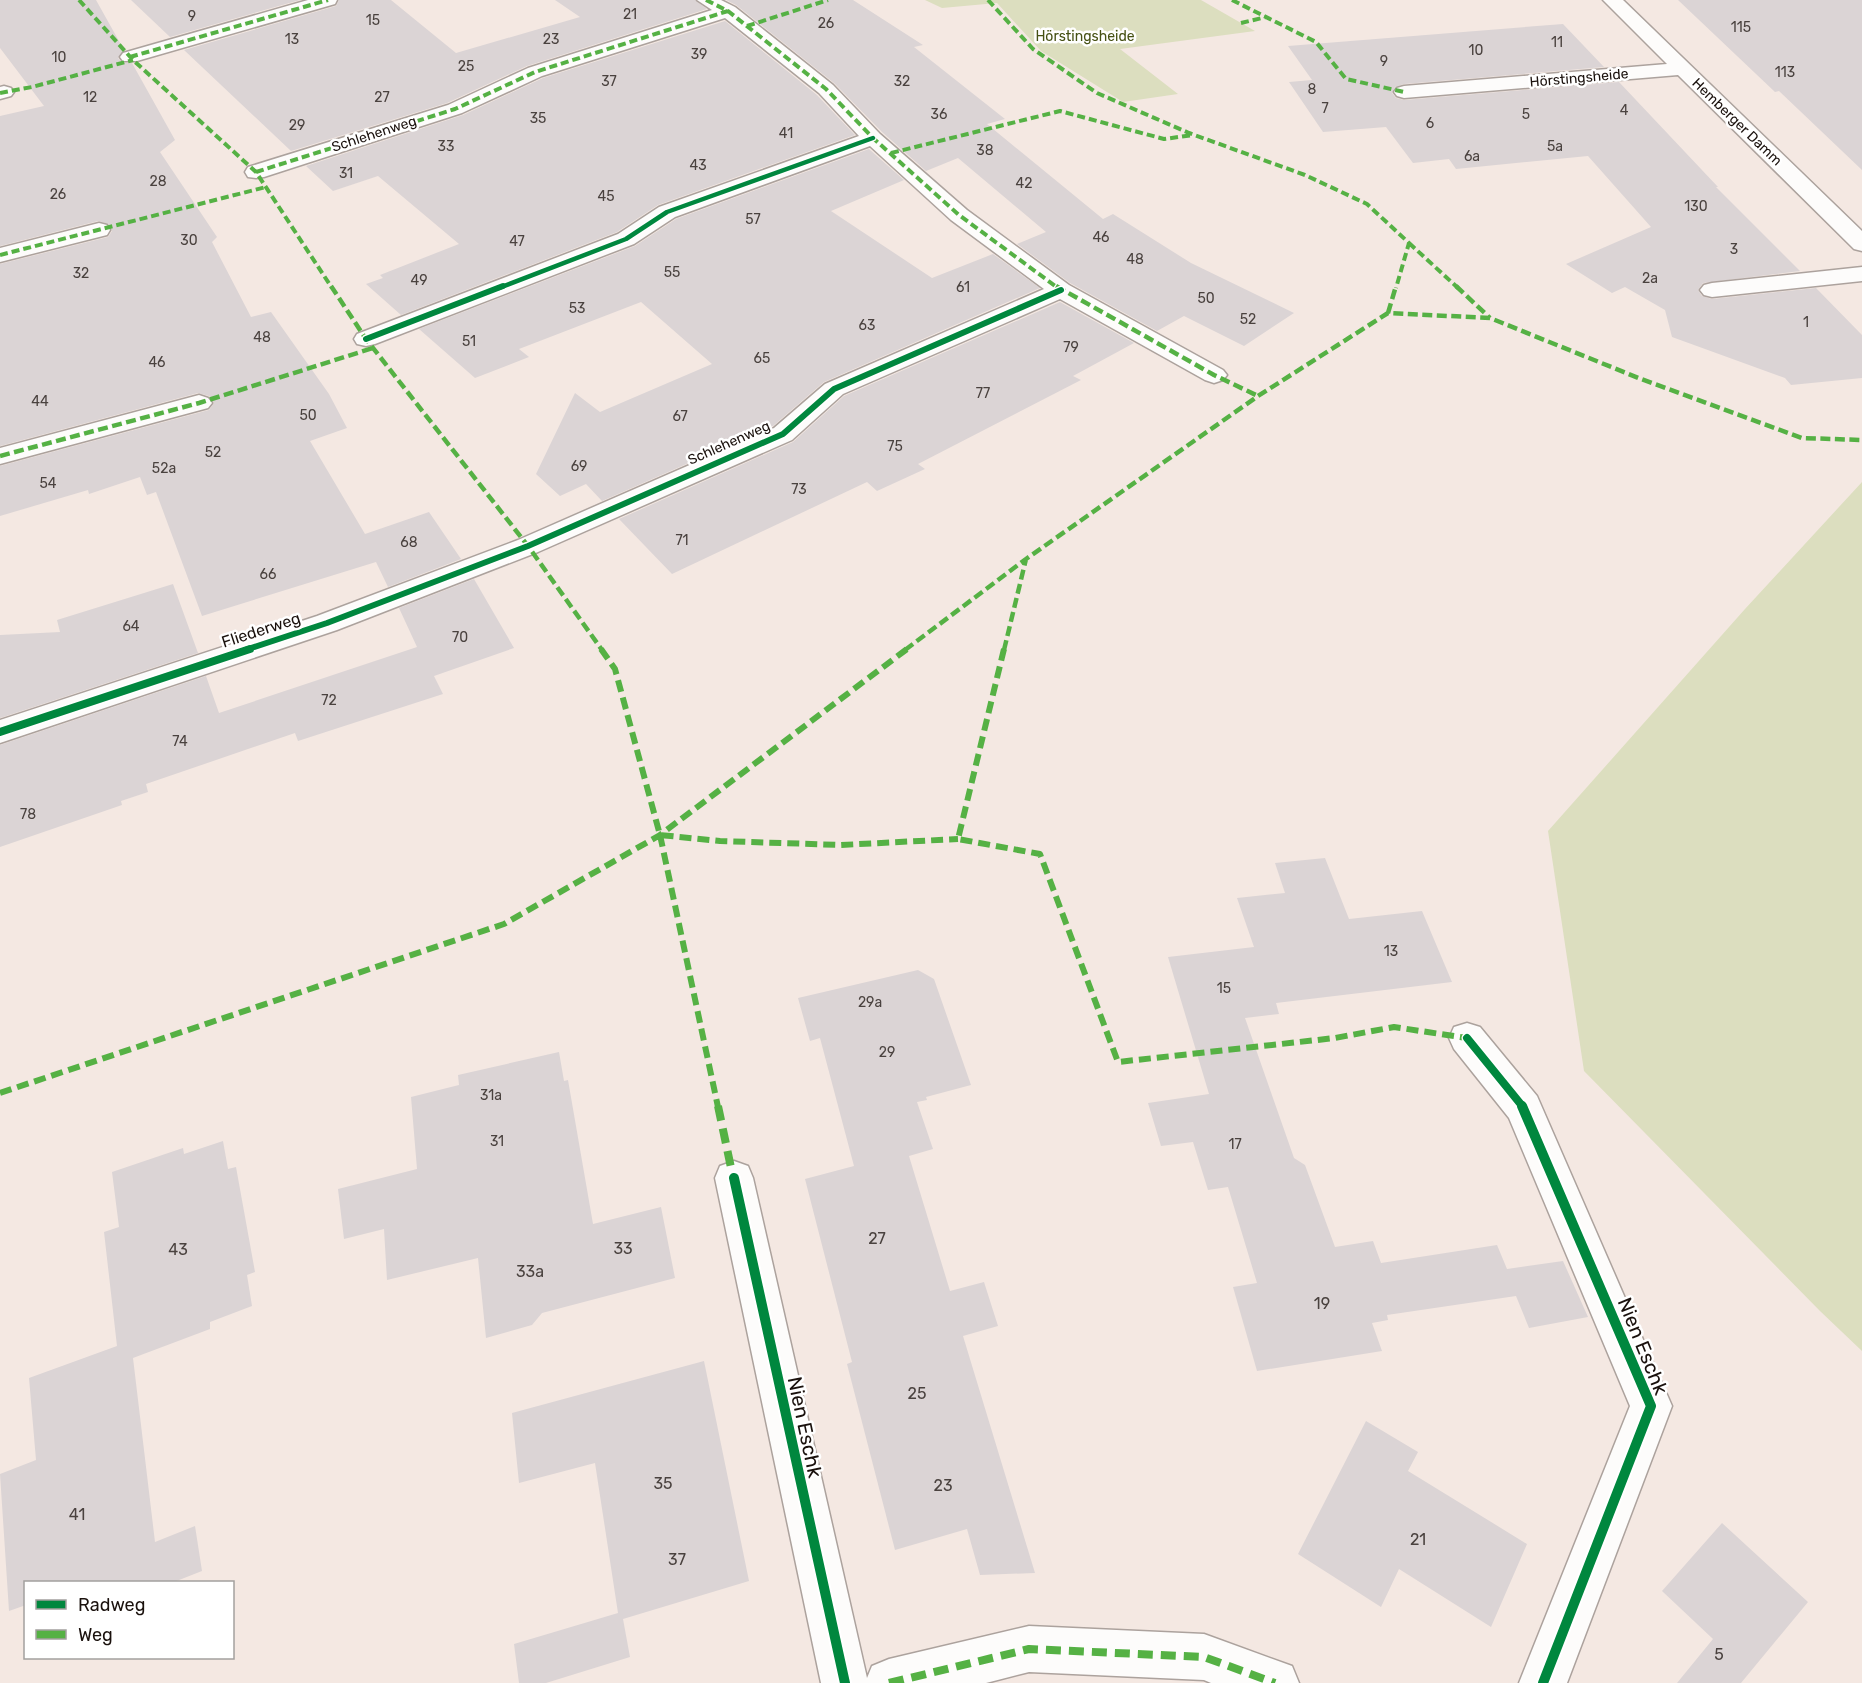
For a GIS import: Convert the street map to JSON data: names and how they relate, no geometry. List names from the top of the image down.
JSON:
{
  "streets": {
    "street": [
      "Hörstingsheide",
      "Hemberger Damm",
      "Schlehenweg",
      "Fliederweg",
      "Nien Eschk"
    ]
  },
  "crossings": [
    ["Hörstingsheide", "Hemberger Damm"],
    ["Schlehenweg", "Fliederweg"]
  ],
  "parks": ["Hörstingsheide"],
  "house_numbers": [
    "21",
    "9",
    "15",
    "26",
    "115",
    "13",
    "23",
    "11",
    "10",
    "39",
    "10",
    "9",
    "25",
    "113",
    "37",
    "32",
    "8",
    "12",
    "27",
    "7",
    "4",
    "36",
    "5",
    "35",
    "6",
    "29",
    "41",
    "33",
    "5a",
    "38",
    "6a",
    "43",
    "31",
    "28",
    "42",
    "26",
    "45",
    "130",
    "57",
    "46",
    "30",
    "47",
    "3",
    "48",
    "55",
    "32",
    "2a",
    "49",
    "61",
    "50",
    "53",
    "52",
    "1",
    "63",
    "48",
    "51",
    "79",
    "65",
    "46",
    "77",
    "44",
    "50",
    "67",
    "75",
    "52",
    "69",
    "52a",
    "54",
    "73",
    "71",
    "68",
    "66",
    "64",
    "70",
    "72",
    "74",
    "78",
    "13",
    "15",
    "29a",
    "29",
    "31a",
    "31",
    "17",
    "27",
    "33",
    "43",
    "33a",
    "19",
    "25",
    "35",
    "23",
    "41",
    "21",
    "37",
    "5"
  ],
  "legend": ["Radweg", "Weg"]
}
